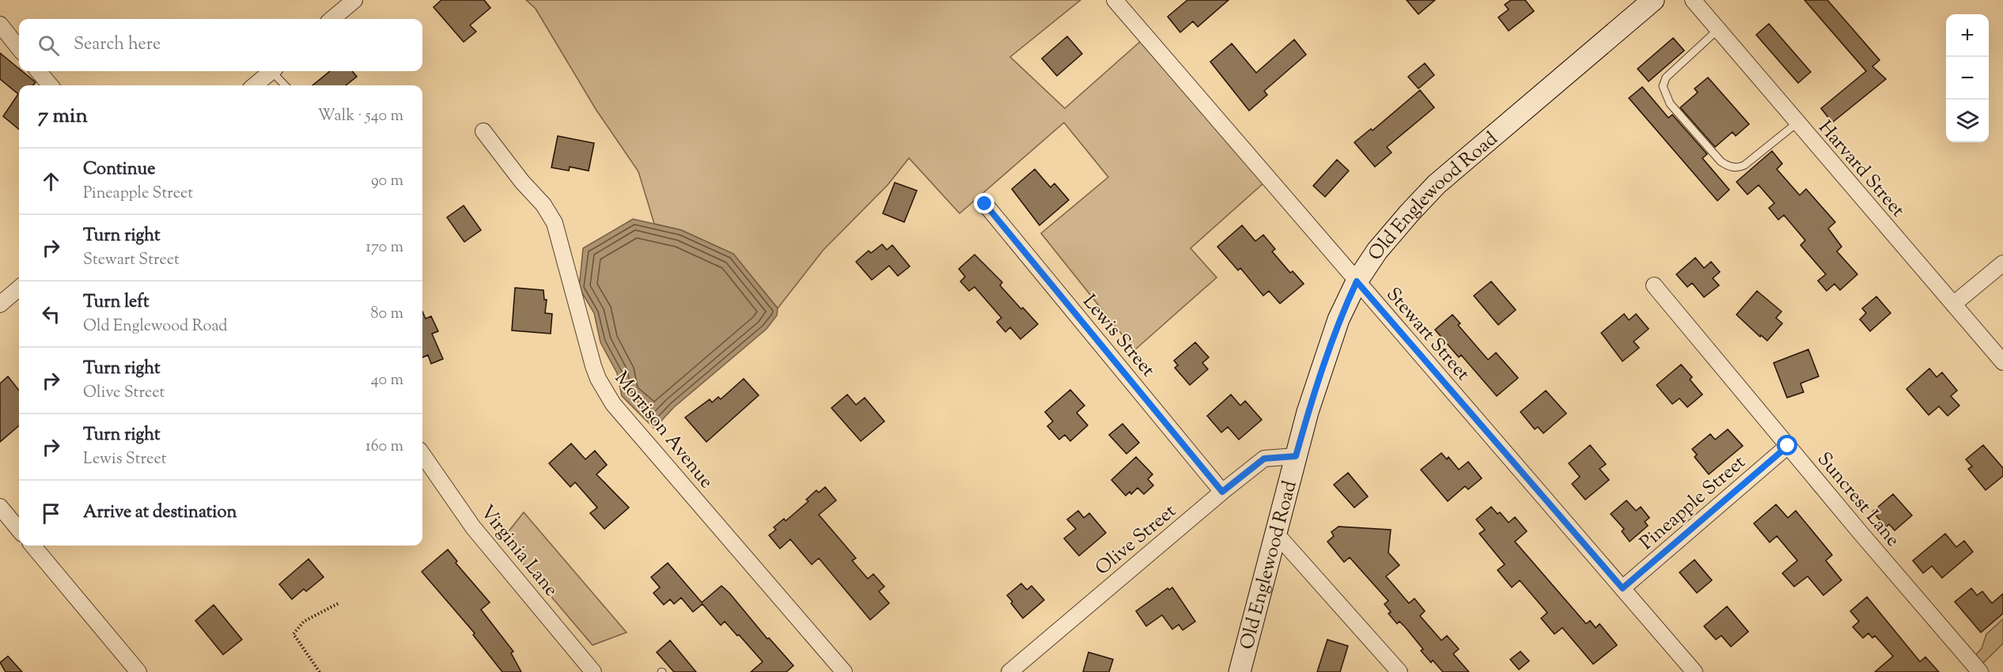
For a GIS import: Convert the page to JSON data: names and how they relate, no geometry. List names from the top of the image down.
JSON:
{
  "streets": {
    "street": [
      "Harvard Street",
      "Old Englewood Road",
      "Stewart Street",
      "Lewis Street",
      "Morrison Avenue",
      "Suncrest Lane",
      "Pineapple Street",
      "Olive Street",
      "Virginia Lane"
    ]
  },
  "crossings": [
    ["Old Englewood Road", "Stewart Street"],
    ["Old Englewood Road", "Olive Street"],
    ["Stewart Street", "Pineapple Street"],
    ["Lewis Street", "Olive Street"],
    ["Suncrest Lane", "Pineapple Street"]
  ],
  "page": {
    "map_buttons": ["+", "−"],
    "search": "Search here",
    "heading": ["7 min", "Walk · 540 m"],
    "list": [
      ["Continue", "Pineapple Street", "90 m"],
      ["Turn right", "Stewart Street", "170 m"],
      ["Turn left", "Old Englewood Road", "80 m"],
      ["Turn right", "Olive Street", "40 m"],
      ["Turn right", "Lewis Street", "160 m"],
      "Arrive at destination"
    ]
  }
}
